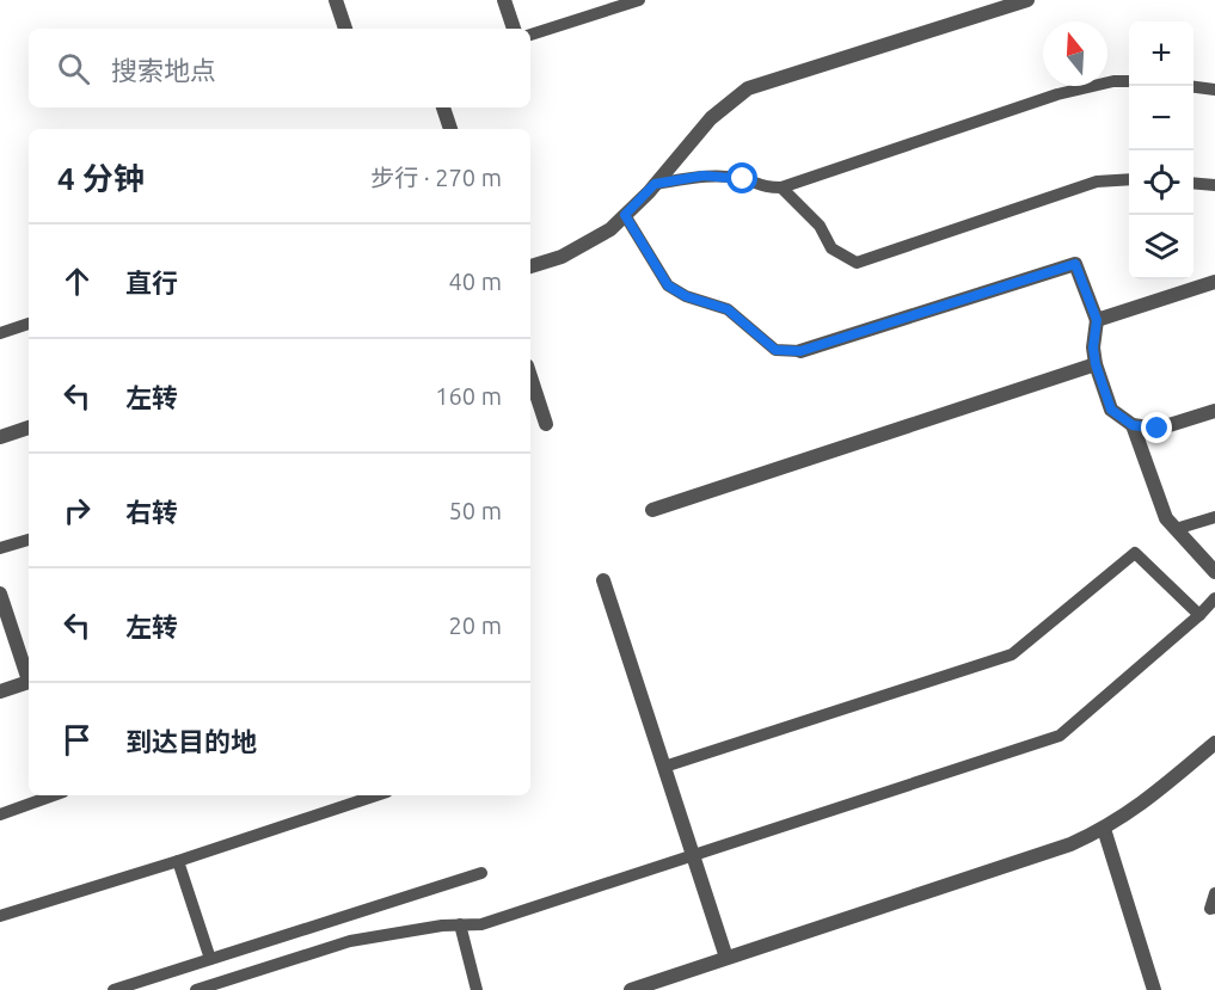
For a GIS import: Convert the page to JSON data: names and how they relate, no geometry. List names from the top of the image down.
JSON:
{
  "north": "top",
  "page": {
    "map_buttons": ["+", "−"],
    "search": "搜索地点",
    "heading": ["4 分钟", "步行 · 270 m"],
    "list": [
      ["直行", "40 m"],
      ["左转", "160 m"],
      ["右转", "50 m"],
      ["左转", "20 m"],
      "到达目的地"
    ]
  }
}
